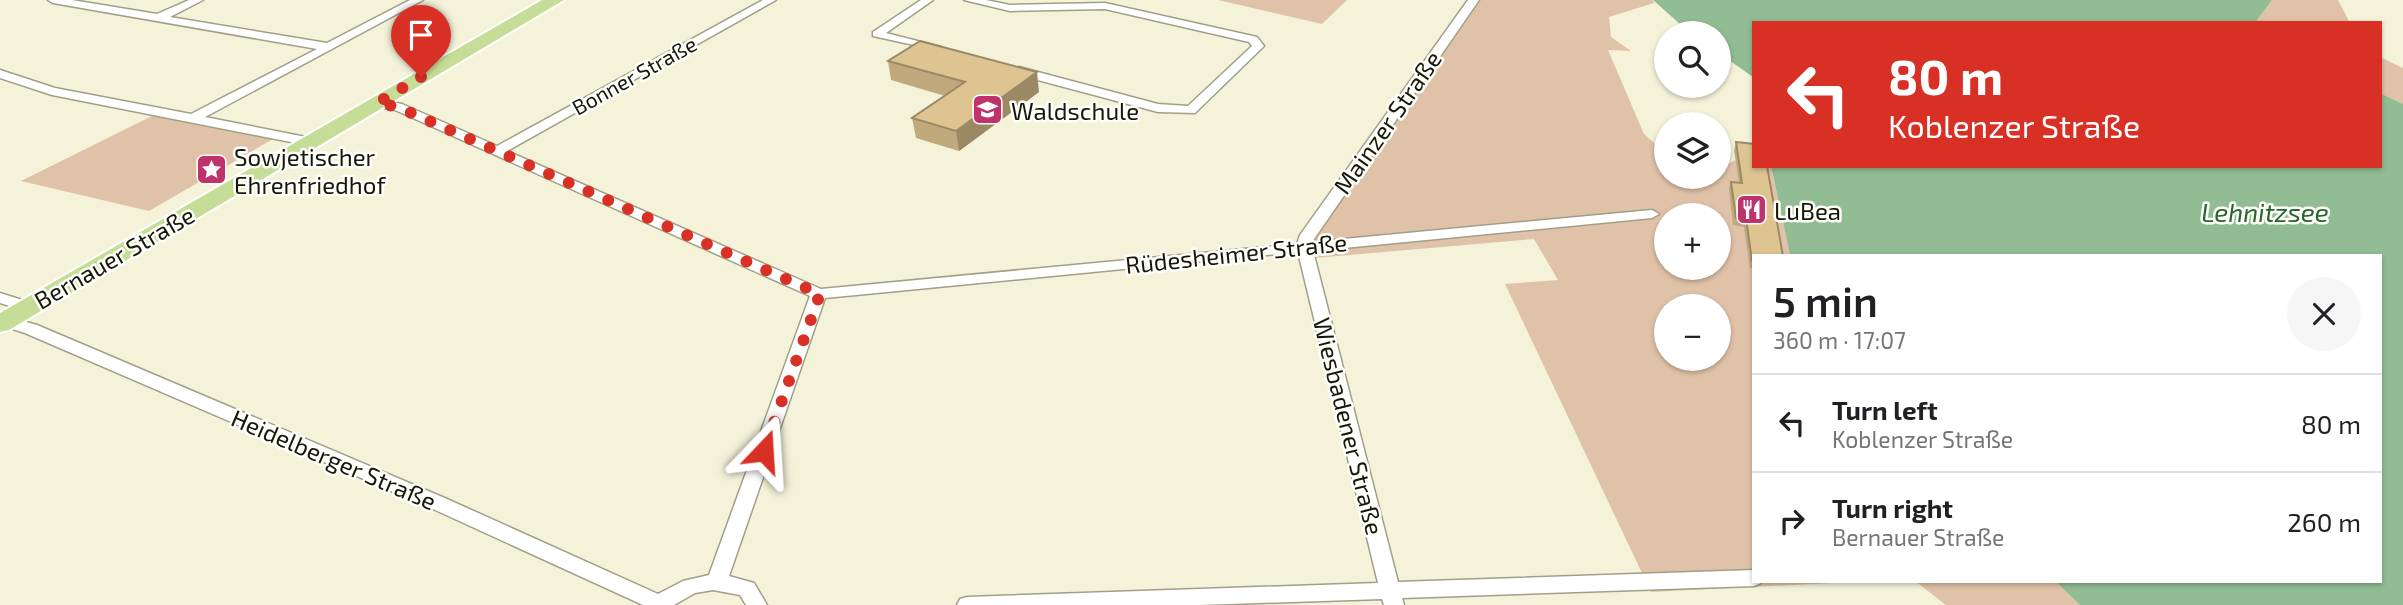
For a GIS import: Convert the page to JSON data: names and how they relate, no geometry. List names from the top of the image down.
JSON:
{
  "streets": {
    "main road": ["Bernauer Straße"],
    "street": [
      "Bonner Straße",
      "Mainzer Straße",
      "Rüdesheimer Straße",
      "Wiesbadener Straße",
      "Heidelberger Straße"
    ]
  },
  "crossings": [
    ["Mainzer Straße", "Rüdesheimer Straße"],
    ["Mainzer Straße", "Wiesbadener Straße"],
    ["Rüdesheimer Straße", "Wiesbadener Straße"],
    ["Bernauer Straße", "Heidelberger Straße"]
  ],
  "water": ["Lehnitzsee"],
  "places": {
    "school or university": ["Waldschule"],
    "place": ["Sowjetischer Ehrenfriedhof"],
    "restaurant": ["LuBea"]
  },
  "page": {
    "map_buttons": ["+", "−"],
    "turn": ["80 m", "Koblenzer Straße"],
    "heading": ["5 min", "360 m · 17:07"],
    "list": [
      {
        "name": "Turn left",
        "note": "Koblenzer Straße",
        "value": "80 m"
      },
      {
        "name": "Turn right",
        "note": "Bernauer Straße",
        "value": "260 m"
      }
    ]
  }
}
